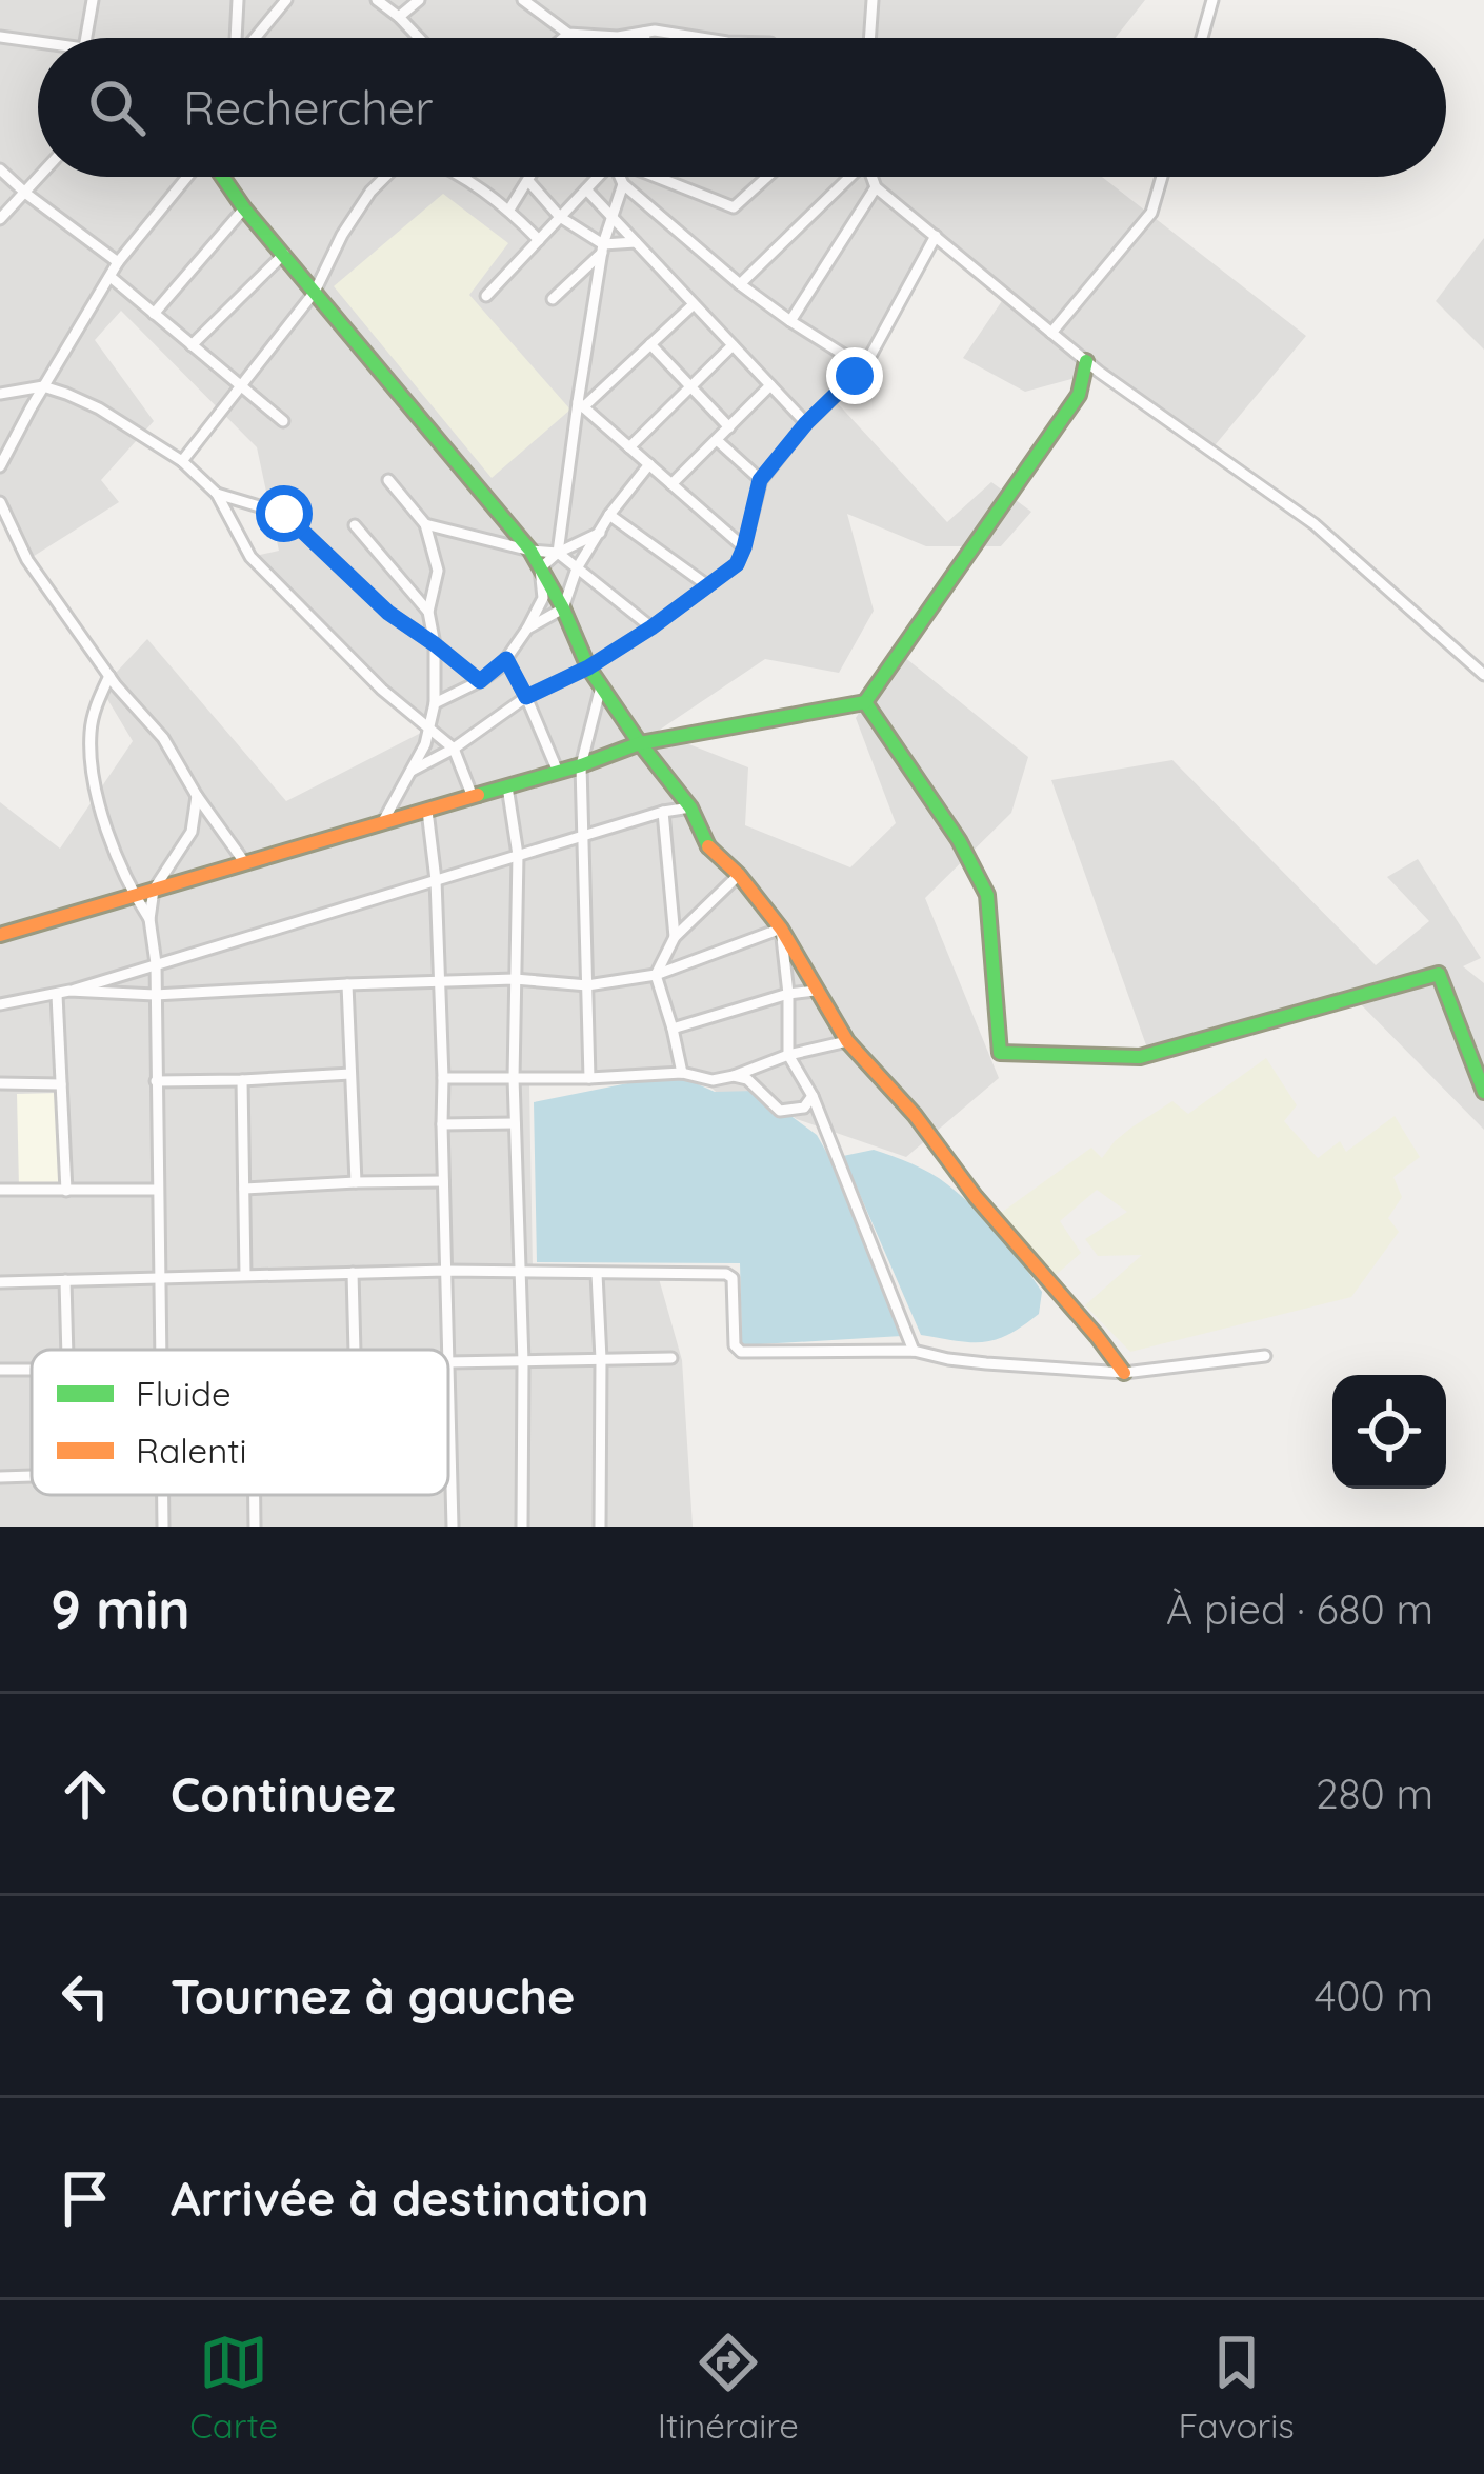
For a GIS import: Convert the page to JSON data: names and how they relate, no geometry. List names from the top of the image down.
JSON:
{
  "legend": ["Fluide", "Ralenti"],
  "page": {
    "search": "Rechercher",
    "heading": ["9 min", "À pied · 680 m"],
    "list": [
      ["Continuez", "280 m"],
      ["Tournez à gauche", "400 m"],
      "Arrivée à destination"
    ],
    "nav": ["Carte", "Itinéraire", "Favoris"]
  }
}
